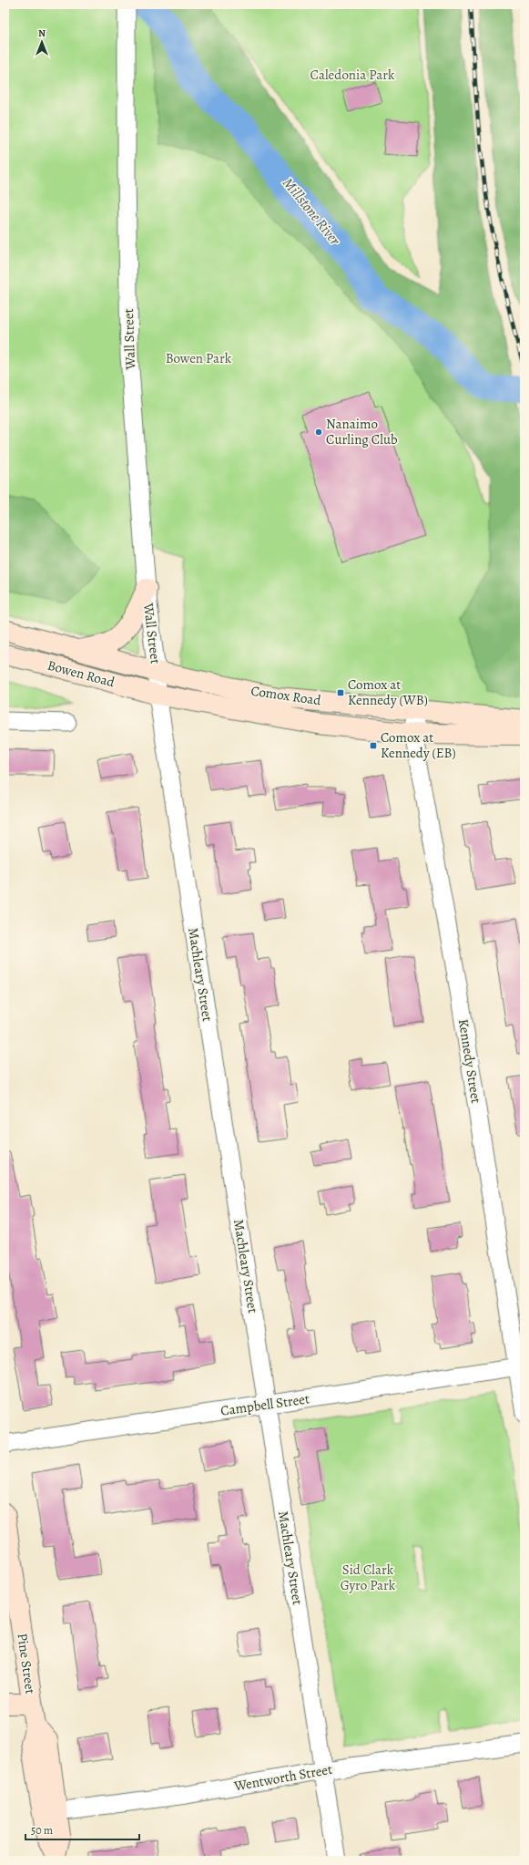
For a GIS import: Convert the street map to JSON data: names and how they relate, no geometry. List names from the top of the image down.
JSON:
{
  "streets": {
    "main road": ["Bowen Road", "Comox Road", "Pine Street"],
    "street": [
      "Wall Street",
      "Machleary Street",
      "Kennedy Street",
      "Campbell Street",
      "Wentworth Street"
    ]
  },
  "crossings": [
    ["Wall Street", "Bowen Road"],
    ["Wall Street", "Comox Road"],
    ["Wall Street", "Machleary Street"],
    ["Bowen Road", "Comox Road"],
    ["Bowen Road", "Machleary Street"],
    ["Comox Road", "Machleary Street"],
    ["Comox Road", "Kennedy Street"],
    ["Machleary Street", "Campbell Street"],
    ["Machleary Street", "Wentworth Street"],
    ["Kennedy Street", "Campbell Street"],
    ["Pine Street", "Wentworth Street"]
  ],
  "water": ["Millstone River"],
  "parks": ["Caledonia Park", "Bowen Park", "Sid Clark Gyro Park"],
  "places": {
    "other": ["Nanaimo Curling Club"],
    "transit": ["Comox at Kennedy (WB)", "Comox at Kennedy (EB)"]
  },
  "scale_bar": "50 m",
  "north": "top"
}
